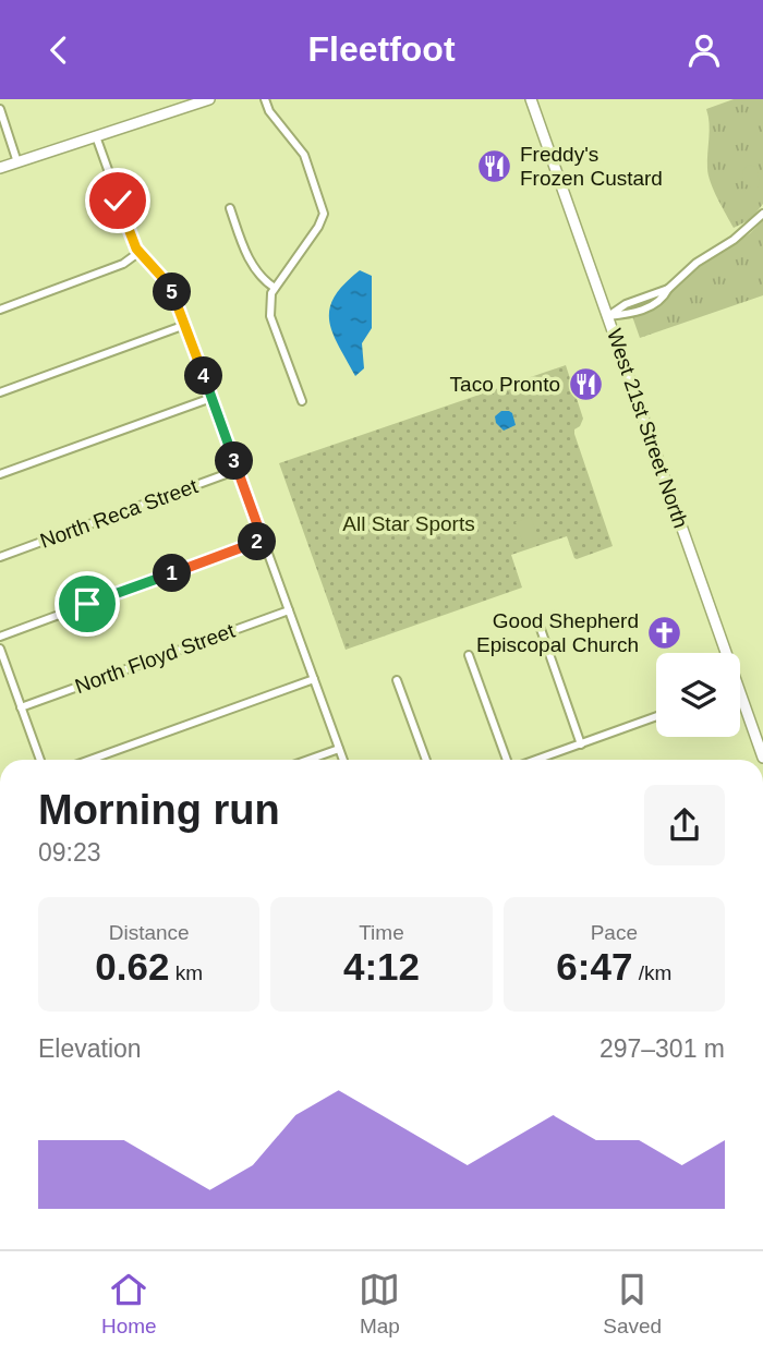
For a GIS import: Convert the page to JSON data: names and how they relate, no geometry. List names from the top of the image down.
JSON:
{
  "streets": {
    "main road": ["West 21st Street North"],
    "street": ["North Reca Street", "North Floyd Street"]
  },
  "parks": ["All Star Sports"],
  "places": {
    "restaurant": ["Freddy's Frozen Custard", "Taco Pronto"],
    "church": ["Good Shepherd Episcopal Church"]
  },
  "page": {
    "header": "Fleetfoot",
    "pins": [
      "5",
      "4",
      "3",
      "2",
      "1"
    ],
    "heading": ["Morning run", "09:23"],
    "stats": [
      ["Distance", "0.62 km"],
      ["Time", "4:12"],
      ["Pace", "6:47 /km"]
    ],
    "chart": ["Elevation", "297–301 m"],
    "tabs": ["Home", "Map", "Saved"]
  }
}
